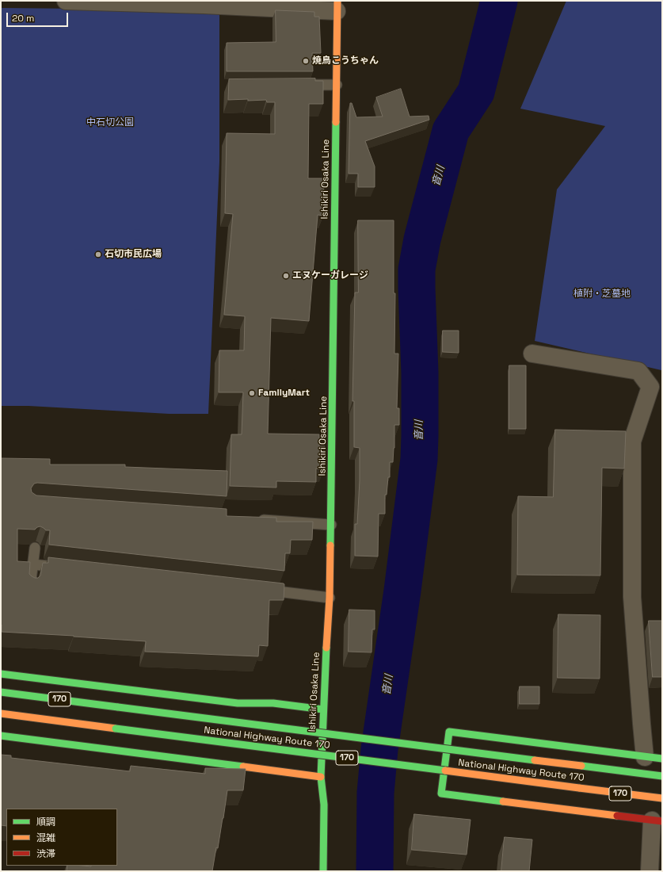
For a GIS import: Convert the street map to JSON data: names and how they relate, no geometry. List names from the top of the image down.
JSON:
{
  "streets": {
    "main road": ["Ishikiri Osaka Line", "170", "National Highway Route 170"]
  },
  "water": ["音川"],
  "parks": ["中石切公園", "植附・芝墓地"],
  "places": [
    "焼鳥こうちゃん",
    "石切市民広場",
    "エヌケーガレージ",
    "FamilyMart"
  ],
  "legend": ["順調", "混雑", "渋滞"],
  "scale_bar": "20 m"
}
